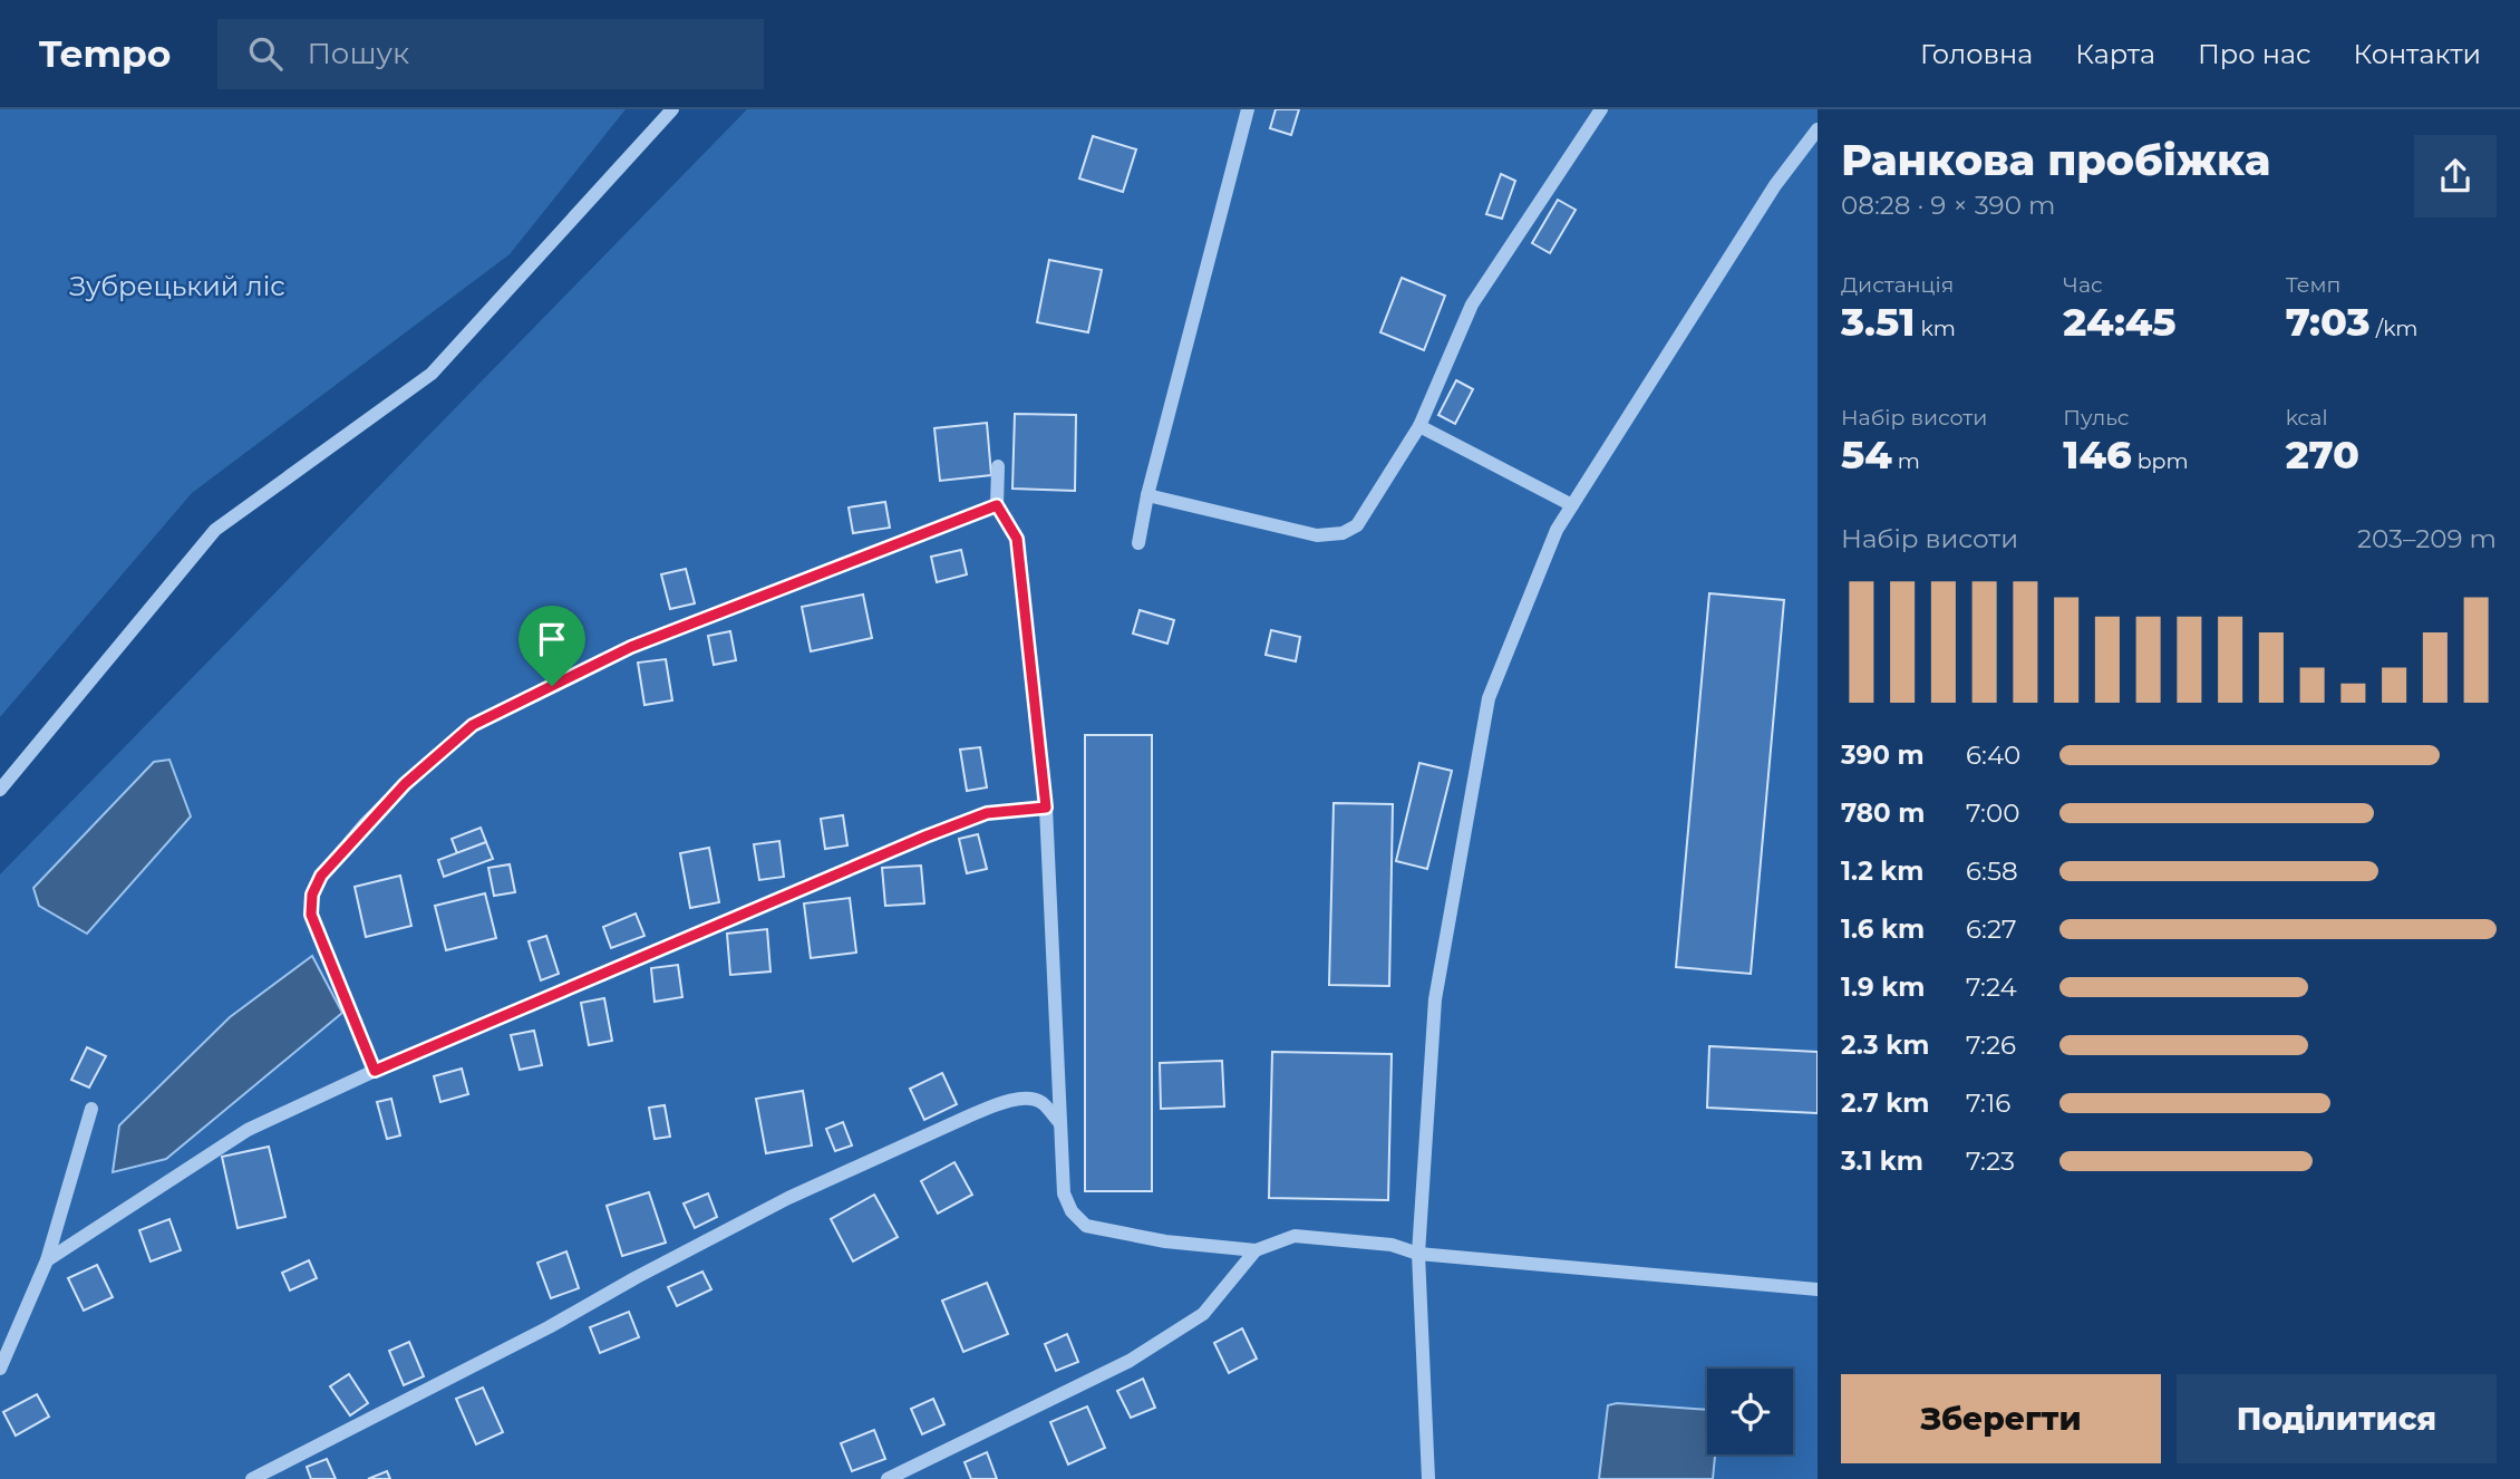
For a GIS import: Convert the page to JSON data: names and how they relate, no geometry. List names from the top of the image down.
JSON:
{
  "parks": ["Зубрецький ліс"],
  "page": {
    "header": "Tempo",
    "search": "Пошук",
    "nav": [
      "Головна",
      "Карта",
      "Про нас",
      "Контакти"
    ],
    "heading": ["Ранкова пробіжка", "08:28 · 9 × 390 m"],
    "stats": [
      ["Дистанція", "3.51 km"],
      ["Час", "24:45"],
      ["Темп", "7:03 /km"],
      ["Набір висоти", "54 m"],
      ["Пульс", "146 bpm"],
      ["kcal", "270"]
    ],
    "chart": ["Набір висоти", "203–209 m"],
    "list": [
      {
        "name": "390 m",
        "note": "6:40"
      },
      {
        "name": "780 m",
        "note": "7:00"
      },
      {
        "name": "1.2 km",
        "note": "6:58"
      },
      {
        "name": "1.6 km",
        "note": "6:27"
      },
      {
        "name": "1.9 km",
        "note": "7:24"
      },
      {
        "name": "2.3 km",
        "note": "7:26"
      },
      {
        "name": "2.7 km",
        "note": "7:16"
      },
      {
        "name": "3.1 km",
        "note": "7:23"
      }
    ],
    "buttons": ["Зберегти", "Поділитися"]
  }
}
